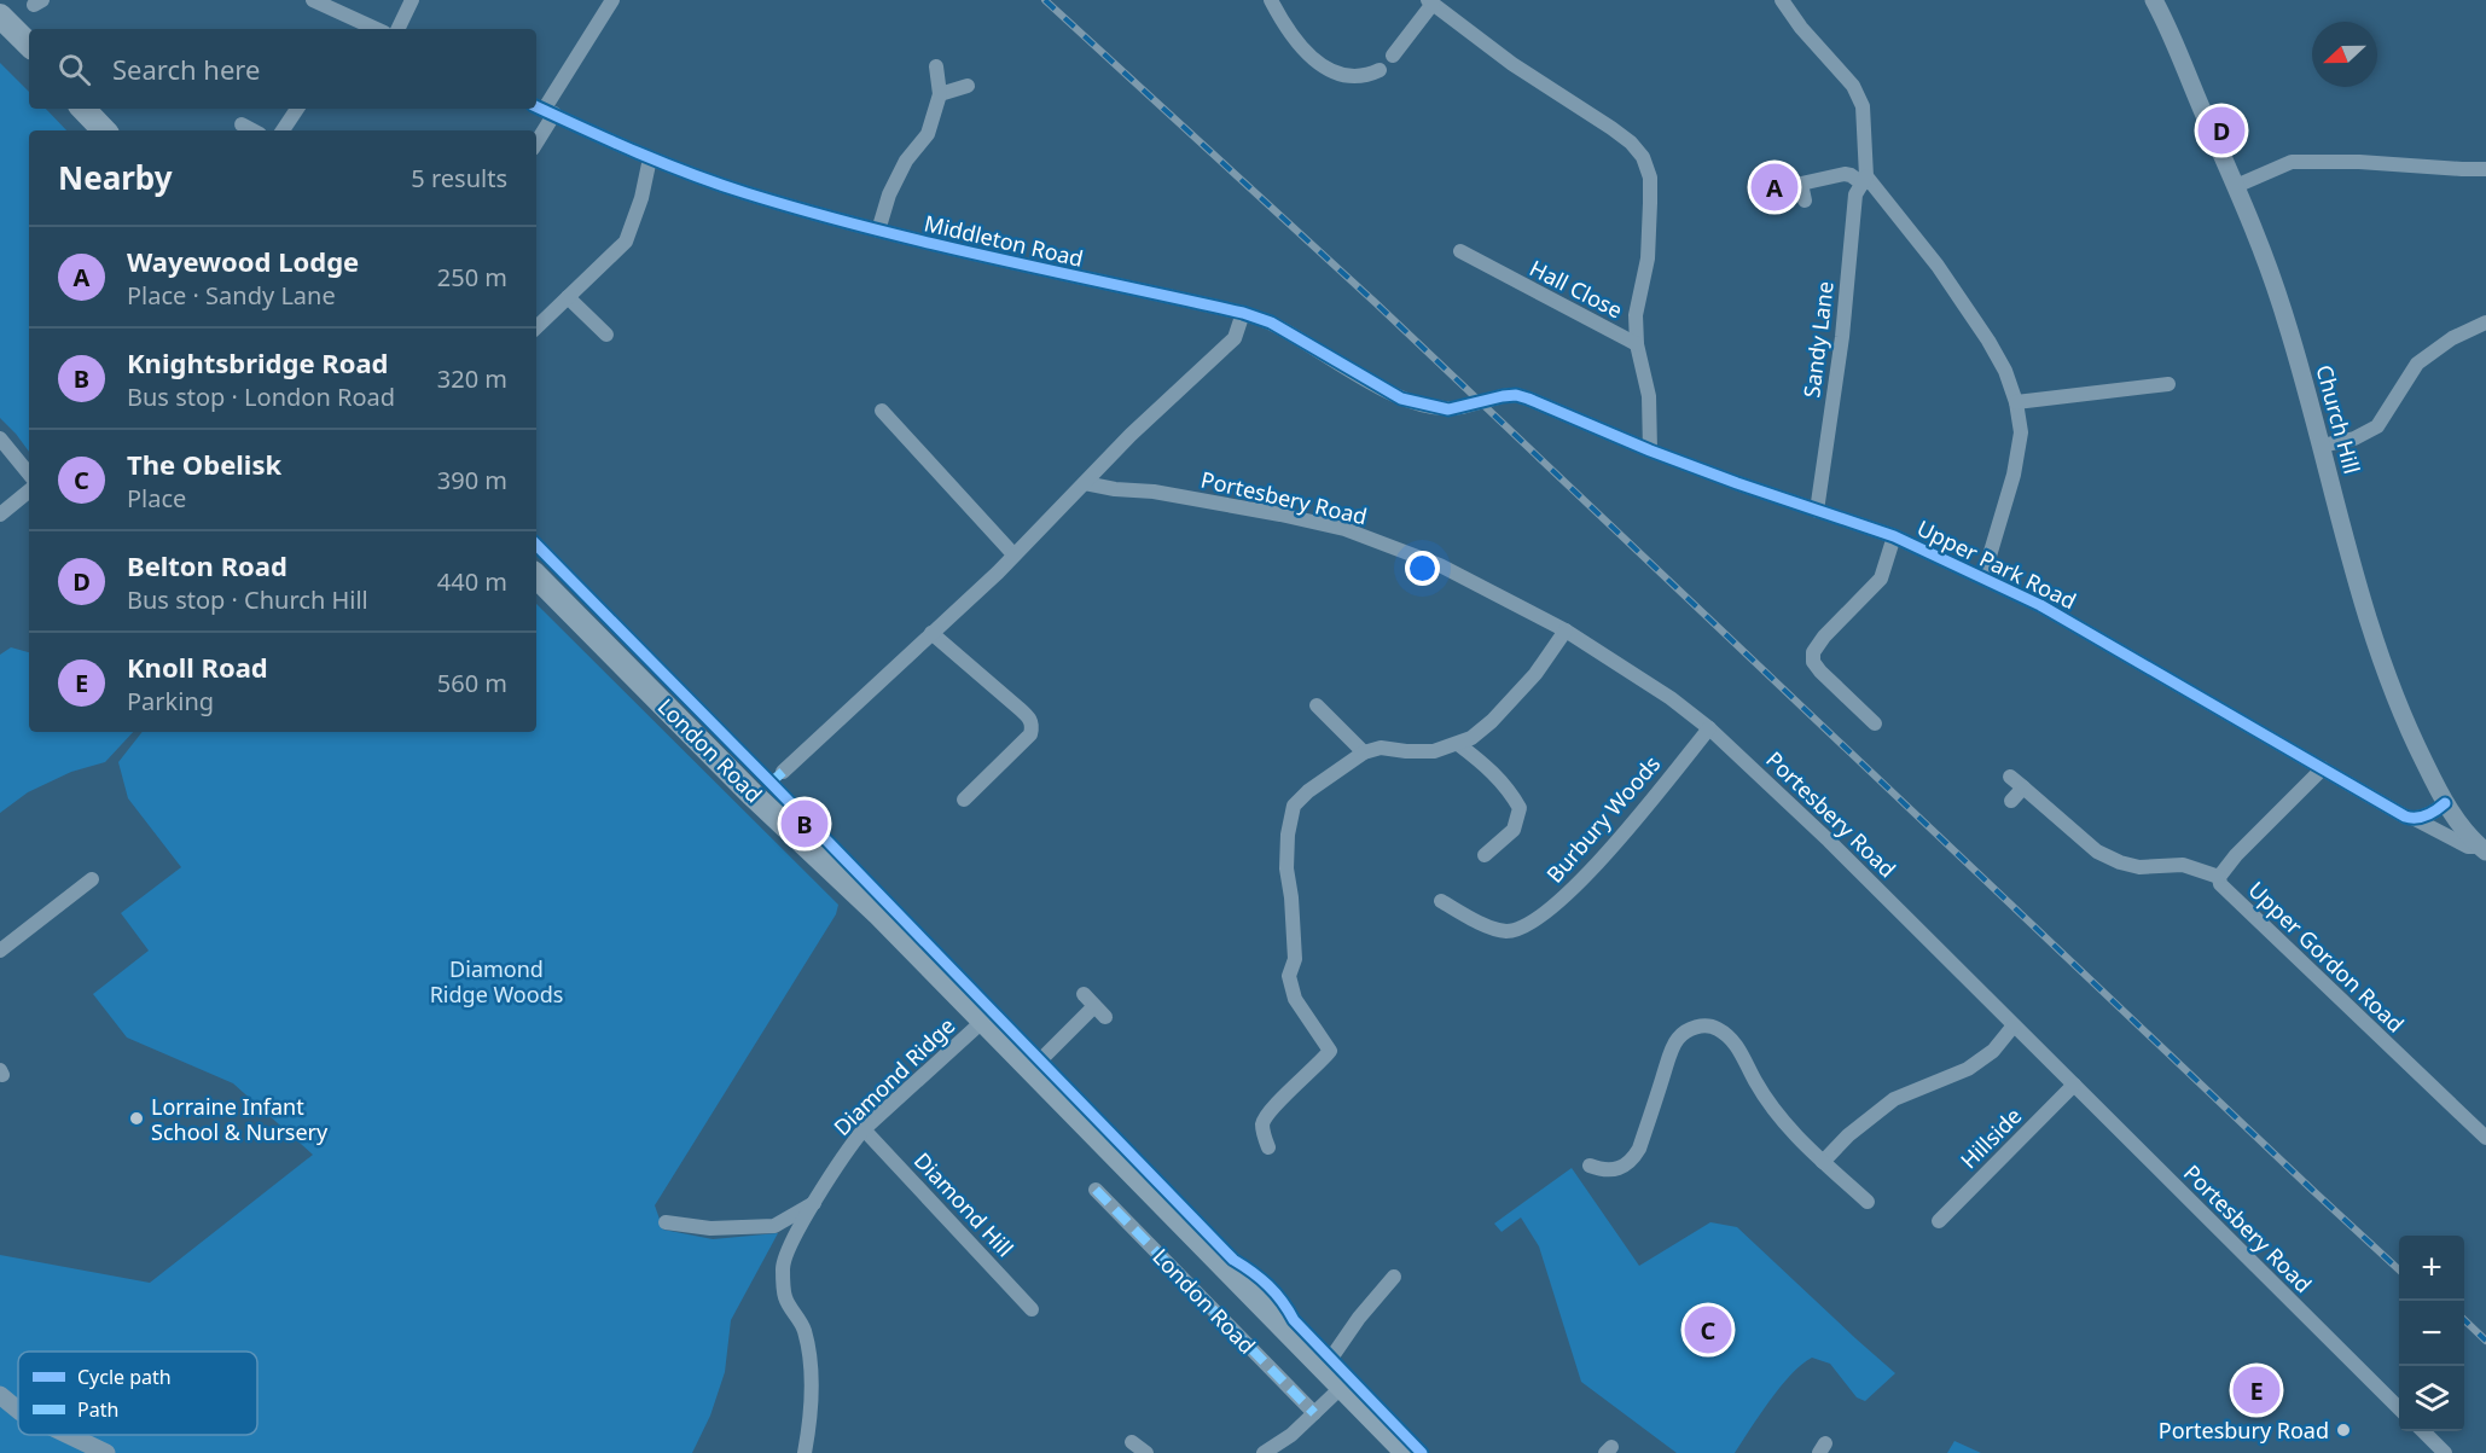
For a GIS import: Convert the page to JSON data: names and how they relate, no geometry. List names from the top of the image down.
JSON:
{
  "streets": {
    "main road": ["London Road"],
    "street": [
      "Middleton Road",
      "Hall Close",
      "Sandy Lane",
      "Church Hill",
      "Portesbery Road",
      "Upper Park Road",
      "Burbury Woods",
      "Upper Gordon Road",
      "Diamond Ridge",
      "Hillside",
      "Diamond Hill"
    ]
  },
  "crossings": [
    ["Middleton Road", "Upper Park Road"],
    ["Sandy Lane", "Upper Park Road"],
    ["Church Hill", "Upper Park Road"],
    ["Portesbery Road", "Burbury Woods"],
    ["Portesbery Road", "Hillside"],
    ["Upper Park Road", "Upper Gordon Road"],
    ["London Road", "Diamond Ridge"],
    ["Diamond Ridge", "Diamond Hill"]
  ],
  "parks": ["Diamond Ridge Woods"],
  "places": ["Lorraine Infant School & Nursery", "Portesbury Road"],
  "legend": ["Cycle path", "Path"],
  "north": "left",
  "page": {
    "search": "Search here",
    "pins": [
      "D",
      "A",
      "B",
      "C",
      "E"
    ],
    "heading": ["Nearby", "5 results"],
    "list": [
      {
        "mark": "A",
        "name": "Wayewood Lodge",
        "note": "Place · Sandy Lane",
        "value": "250 m"
      },
      {
        "mark": "B",
        "name": "Knightsbridge Road",
        "note": "Bus stop · London Road",
        "value": "320 m"
      },
      {
        "mark": "C",
        "name": "The Obelisk",
        "note": "Place",
        "value": "390 m"
      },
      {
        "mark": "D",
        "name": "Belton Road",
        "note": "Bus stop · Church Hill",
        "value": "440 m"
      },
      {
        "mark": "E",
        "name": "Knoll Road",
        "note": "Parking",
        "value": "560 m"
      }
    ],
    "map_buttons": ["+", "−"]
  }
}
